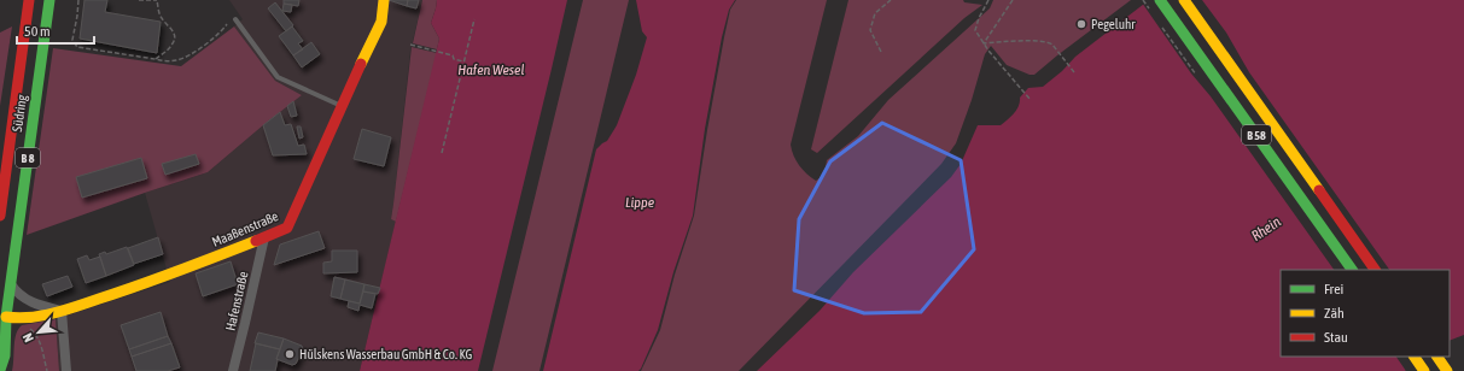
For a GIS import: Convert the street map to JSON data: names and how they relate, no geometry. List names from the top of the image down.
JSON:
{
  "streets": {
    "main road": [
      "Südring",
      "B 58",
      "B 8",
      "Maaßenstraße"
    ],
    "street": ["Hafenstraße"]
  },
  "crossings": [
    ["Südring", "B 8"],
    ["Südring", "Maaßenstraße"],
    ["B 8", "Maaßenstraße"],
    ["Maaßenstraße", "Hafenstraße"]
  ],
  "water": ["Hafen Wesel", "Lippe", "Rhein"],
  "places": ["Pegeluhr", "Hülskens Wasserbau GmbH & Co. KG"],
  "legend": ["Frei", "Zäh", "Stau"],
  "scale_bar": "50 m",
  "north": "bottom left"
}
